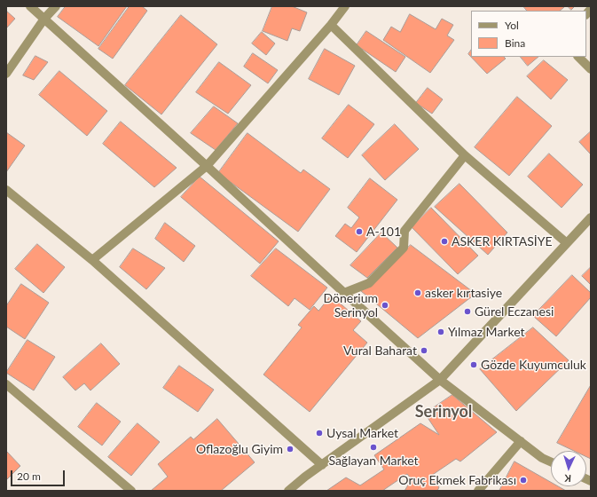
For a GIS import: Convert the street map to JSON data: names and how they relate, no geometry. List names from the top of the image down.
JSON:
{
  "districts": ["Serinyol"],
  "places": [
    "A-101",
    "ASKER KIRTASİYE",
    "asker kırtasiye",
    "Dönerium Serinyol",
    "Gürel Eczanesi",
    "Yılmaz Market",
    "Vural Baharat",
    "Gözde Kuyumculuk",
    "Uysal Market",
    "Sağlayan Market",
    "Oflazoğlu Giyim",
    "Oruç Ekmek Fabrikası"
  ],
  "legend": ["Yol", "Bina"],
  "scale_bar": "20 m",
  "north": "bottom"
}
